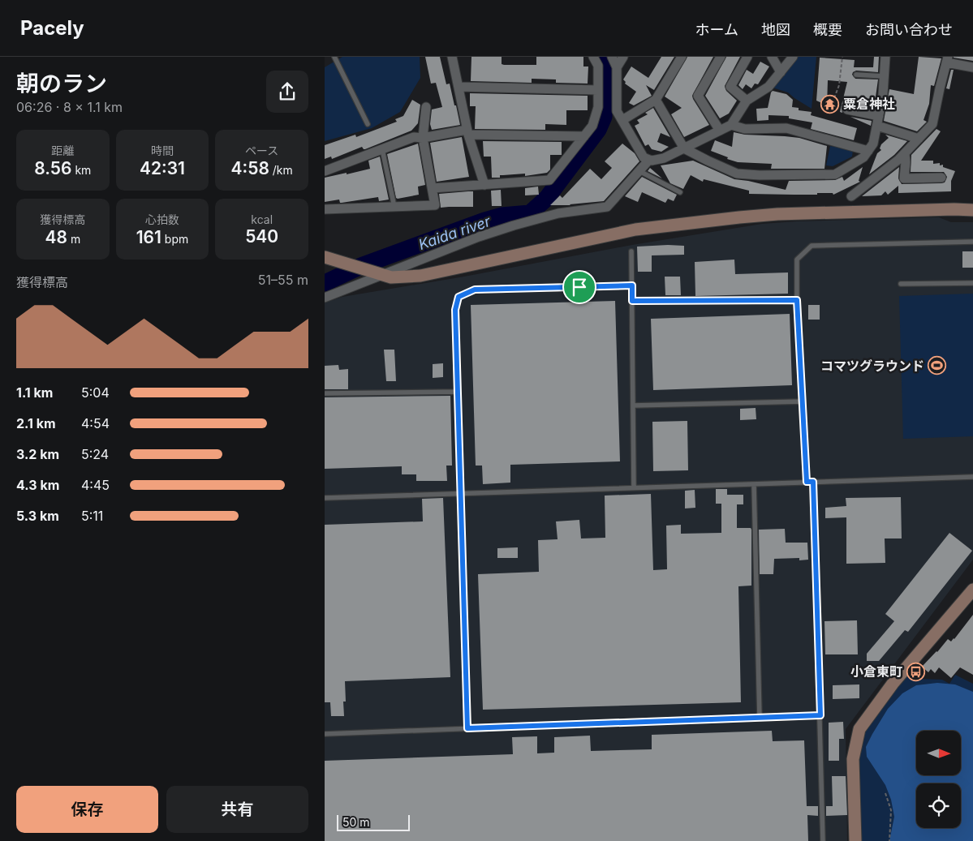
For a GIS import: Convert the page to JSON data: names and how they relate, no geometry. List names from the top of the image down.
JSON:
{
  "water": ["Kaida river"],
  "places": {
    "temple": ["粟倉神社"],
    "sports": ["コマツグラウンド"],
    "bus stop": ["小倉東町"]
  },
  "scale_bar": "50 m",
  "north": "right",
  "page": {
    "header": "Pacely",
    "nav": [
      "ホーム",
      "地図",
      "概要",
      "お問い合わせ"
    ],
    "heading": ["朝のラン", "06:26 · 8 × 1.1 km"],
    "stats": [
      ["距離", "8.56 km"],
      ["時間", "42:31"],
      ["ペース", "4:58 /km"],
      ["獲得標高", "48 m"],
      ["心拍数", "161 bpm"],
      ["kcal", "540"]
    ],
    "chart": ["獲得標高", "51–55 m"],
    "list": [
      {
        "name": "1.1 km",
        "note": "5:04"
      },
      {
        "name": "2.1 km",
        "note": "4:54"
      },
      {
        "name": "3.2 km",
        "note": "5:24"
      },
      {
        "name": "4.3 km",
        "note": "4:45"
      },
      {
        "name": "5.3 km",
        "note": "5:11"
      }
    ],
    "buttons": ["保存", "共有"],
    "scale": "50 m"
  }
}
